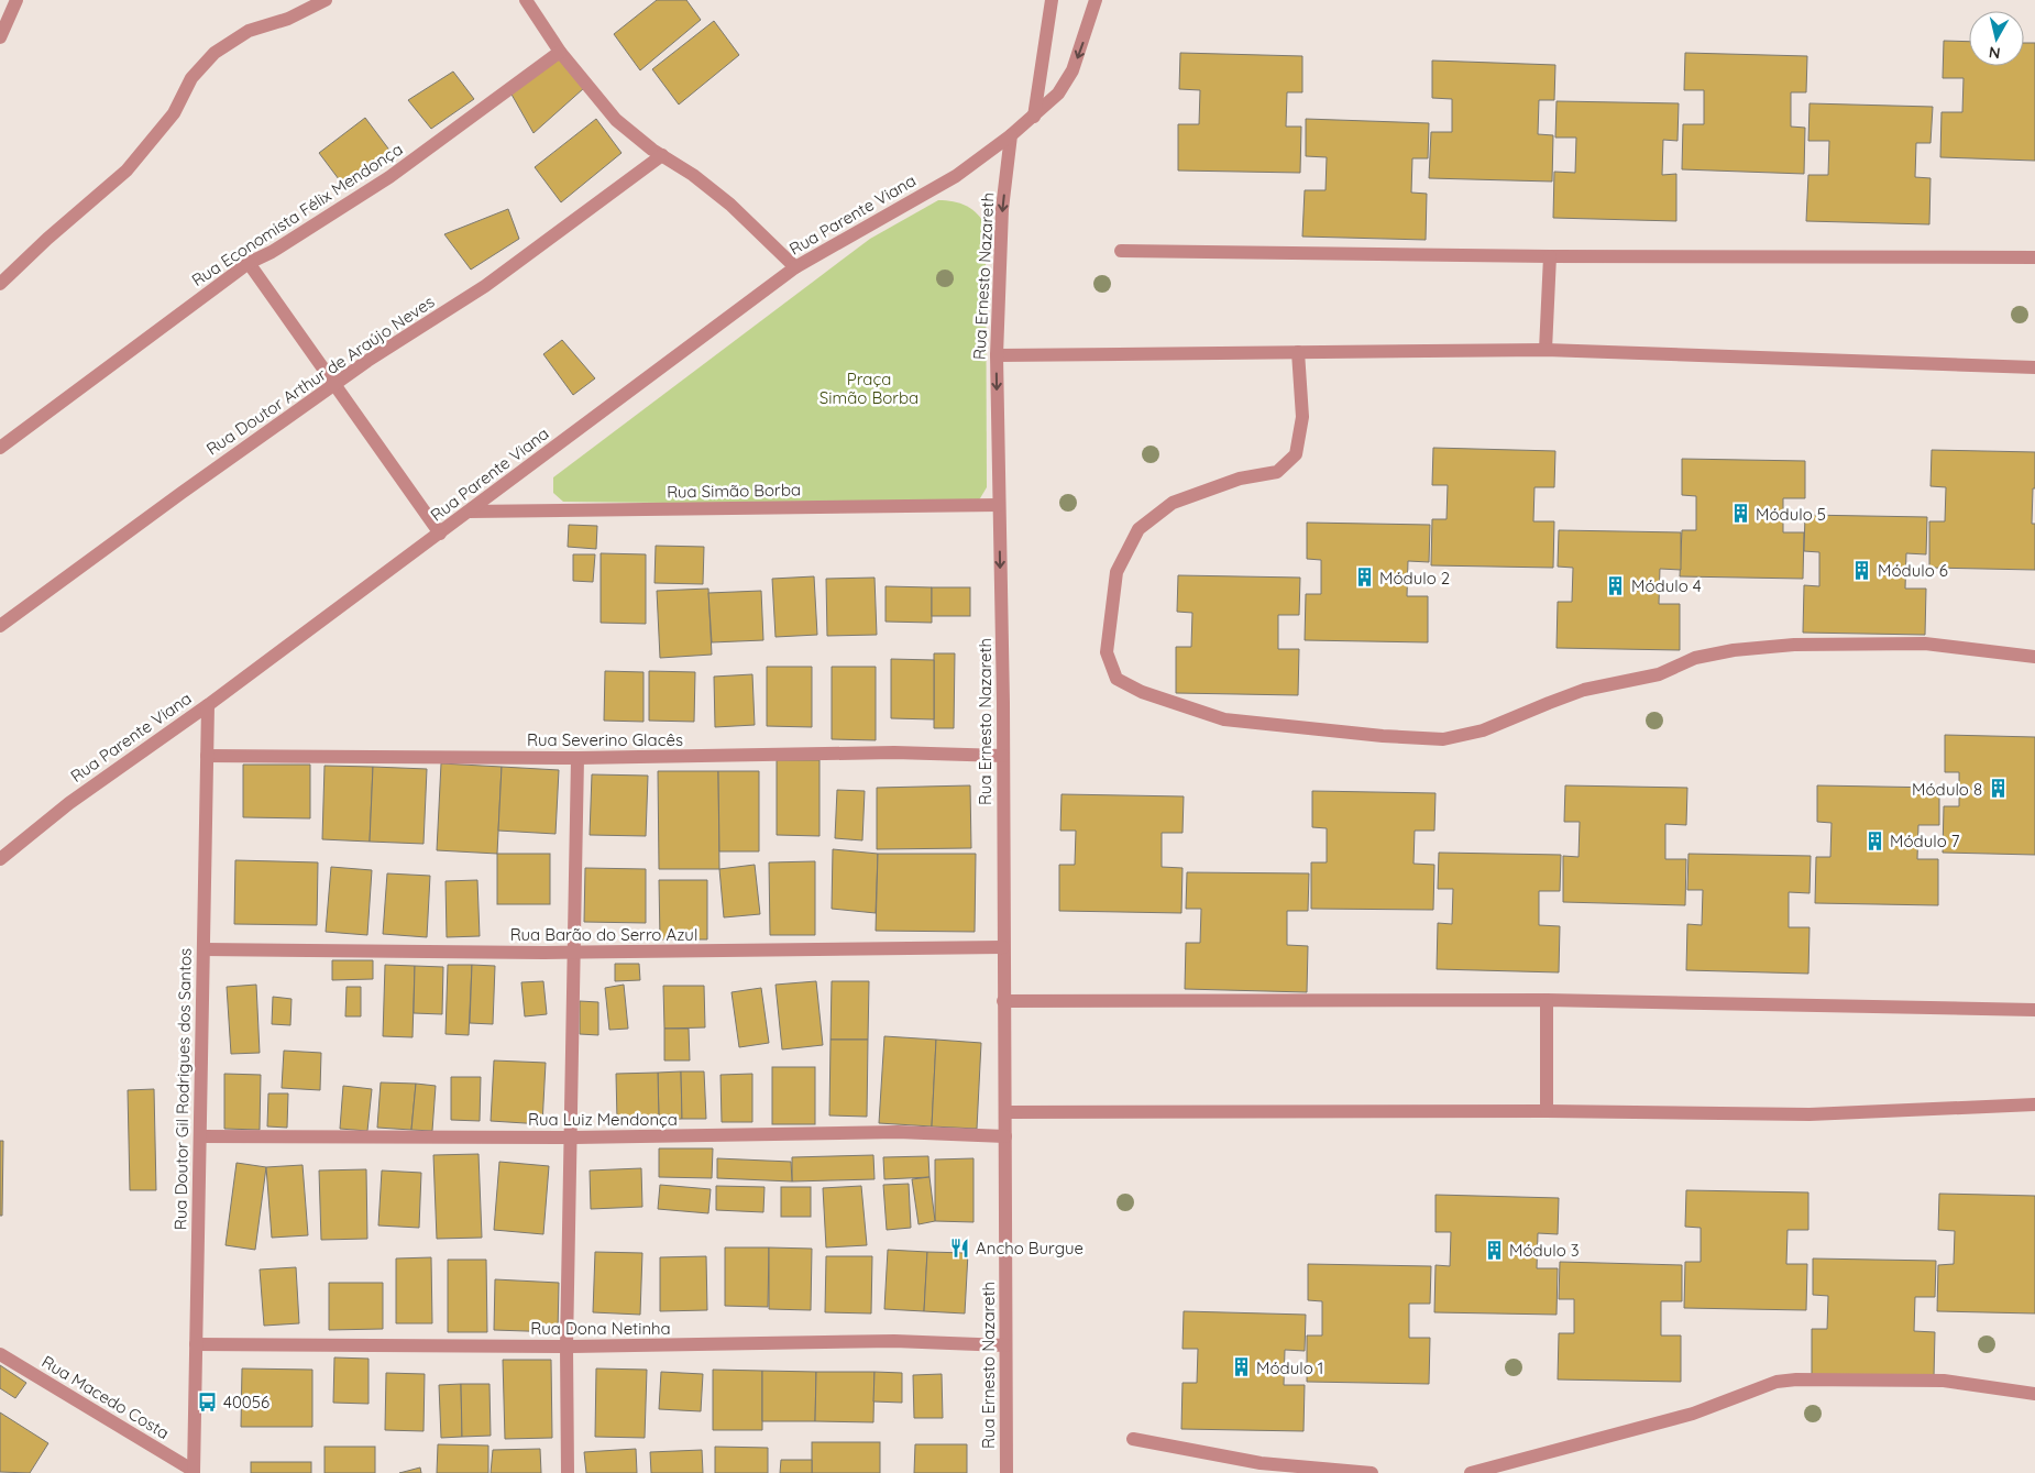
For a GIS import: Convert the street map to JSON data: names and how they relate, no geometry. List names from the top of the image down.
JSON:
{
  "streets": {
    "street": [
      "Rua Economista Félix Mendonça",
      "Rua Parente Viana",
      "Rua Ernesto Nazareth",
      "Rua Doutor Arthur de Araújo Neves",
      "Rua Simão Borba",
      "Rua Severino Glacês",
      "Rua Barão do Serro Azul",
      "Rua Doutor Gil Rodrigues dos Santos",
      "Rua Luiz Mendonça",
      "Rua Dona Netinha",
      "Rua Macedo Costa"
    ]
  },
  "crossings": [
    ["Rua Parente Viana", "Rua Ernesto Nazareth"],
    ["Rua Parente Viana", "Rua Simão Borba"],
    ["Rua Parente Viana", "Rua Doutor Gil Rodrigues dos Santos"],
    ["Rua Ernesto Nazareth", "Rua Simão Borba"],
    ["Rua Ernesto Nazareth", "Rua Severino Glacês"],
    ["Rua Ernesto Nazareth", "Rua Barão do Serro Azul"],
    ["Rua Ernesto Nazareth", "Rua Luiz Mendonça"],
    ["Rua Ernesto Nazareth", "Rua Dona Netinha"],
    ["Rua Severino Glacês", "Rua Doutor Gil Rodrigues dos Santos"],
    ["Rua Barão do Serro Azul", "Rua Doutor Gil Rodrigues dos Santos"],
    ["Rua Doutor Gil Rodrigues dos Santos", "Rua Luiz Mendonça"],
    ["Rua Doutor Gil Rodrigues dos Santos", "Rua Dona Netinha"],
    ["Rua Doutor Gil Rodrigues dos Santos", "Rua Macedo Costa"]
  ],
  "one_way": ["Rua Ernesto Nazareth"],
  "parks": ["Praça Simão Borba"],
  "places": {
    "building": [
      "Módulo 5",
      "Módulo 6",
      "Módulo 2",
      "Módulo 4",
      "Módulo 8",
      "Módulo 7",
      "Módulo 3",
      "Módulo 1"
    ],
    "restaurant": ["Ancho Burgue"],
    "bus stop": ["40056"]
  },
  "north": "bottom"
}
